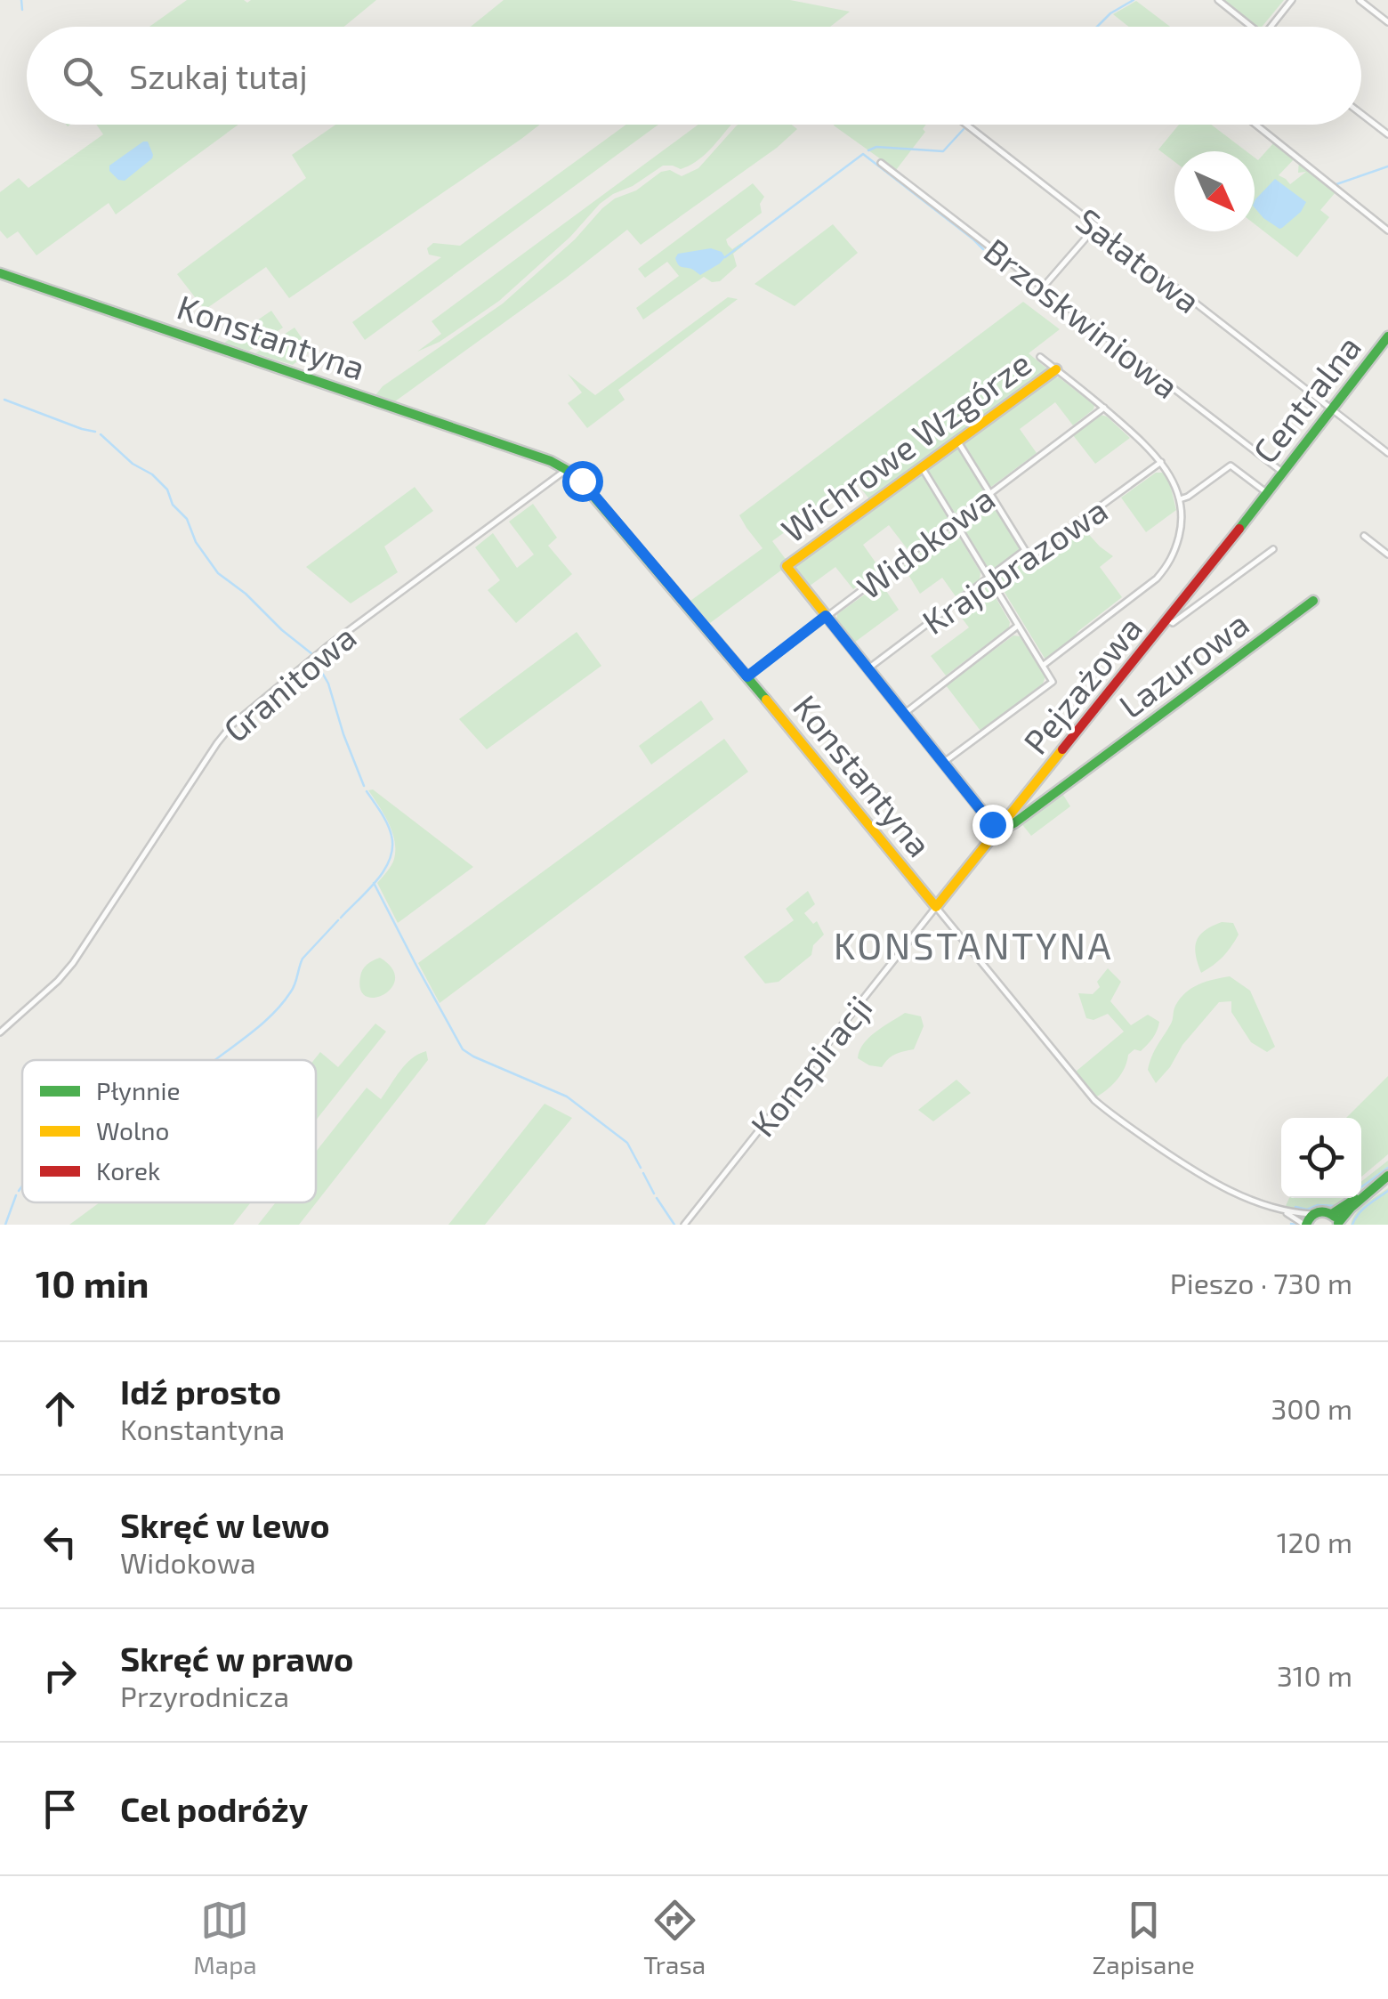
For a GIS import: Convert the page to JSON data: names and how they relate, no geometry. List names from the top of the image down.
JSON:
{
  "streets": {
    "street": [
      "Sałatowa",
      "Brzoskwiniowa",
      "Konstantyna",
      "Centralna",
      "Wichrowe Wzgórze",
      "Widokowa",
      "Krajobrazowa",
      "Lazurowa",
      "Granitowa",
      "Pejzażowa",
      "Konspiracji"
    ]
  },
  "crossings": [
    ["Sałatowa", "Centralna"],
    ["Brzoskwiniowa", "Centralna"],
    ["Konstantyna", "Widokowa"],
    ["Konstantyna", "Granitowa"],
    ["Konstantyna", "Pejzażowa"],
    ["Konstantyna", "Konspiracji"],
    ["Centralna", "Pejzażowa"],
    ["Wichrowe Wzgórze", "Widokowa"],
    ["Lazurowa", "Pejzażowa"],
    ["Pejzażowa", "Konspiracji"]
  ],
  "districts": ["KONSTANTYNA"],
  "legend": ["Płynnie", "Wolno", "Korek"],
  "north": "bottom right",
  "page": {
    "search": "Szukaj tutaj",
    "heading": ["10 min", "Pieszo · 730 m"],
    "list": [
      ["Idź prosto", "Konstantyna", "300 m"],
      ["Skręć w lewo", "Widokowa", "120 m"],
      ["Skręć w prawo", "Przyrodnicza", "310 m"],
      "Cel podróży"
    ],
    "nav": ["Mapa", "Trasa", "Zapisane"]
  }
}
